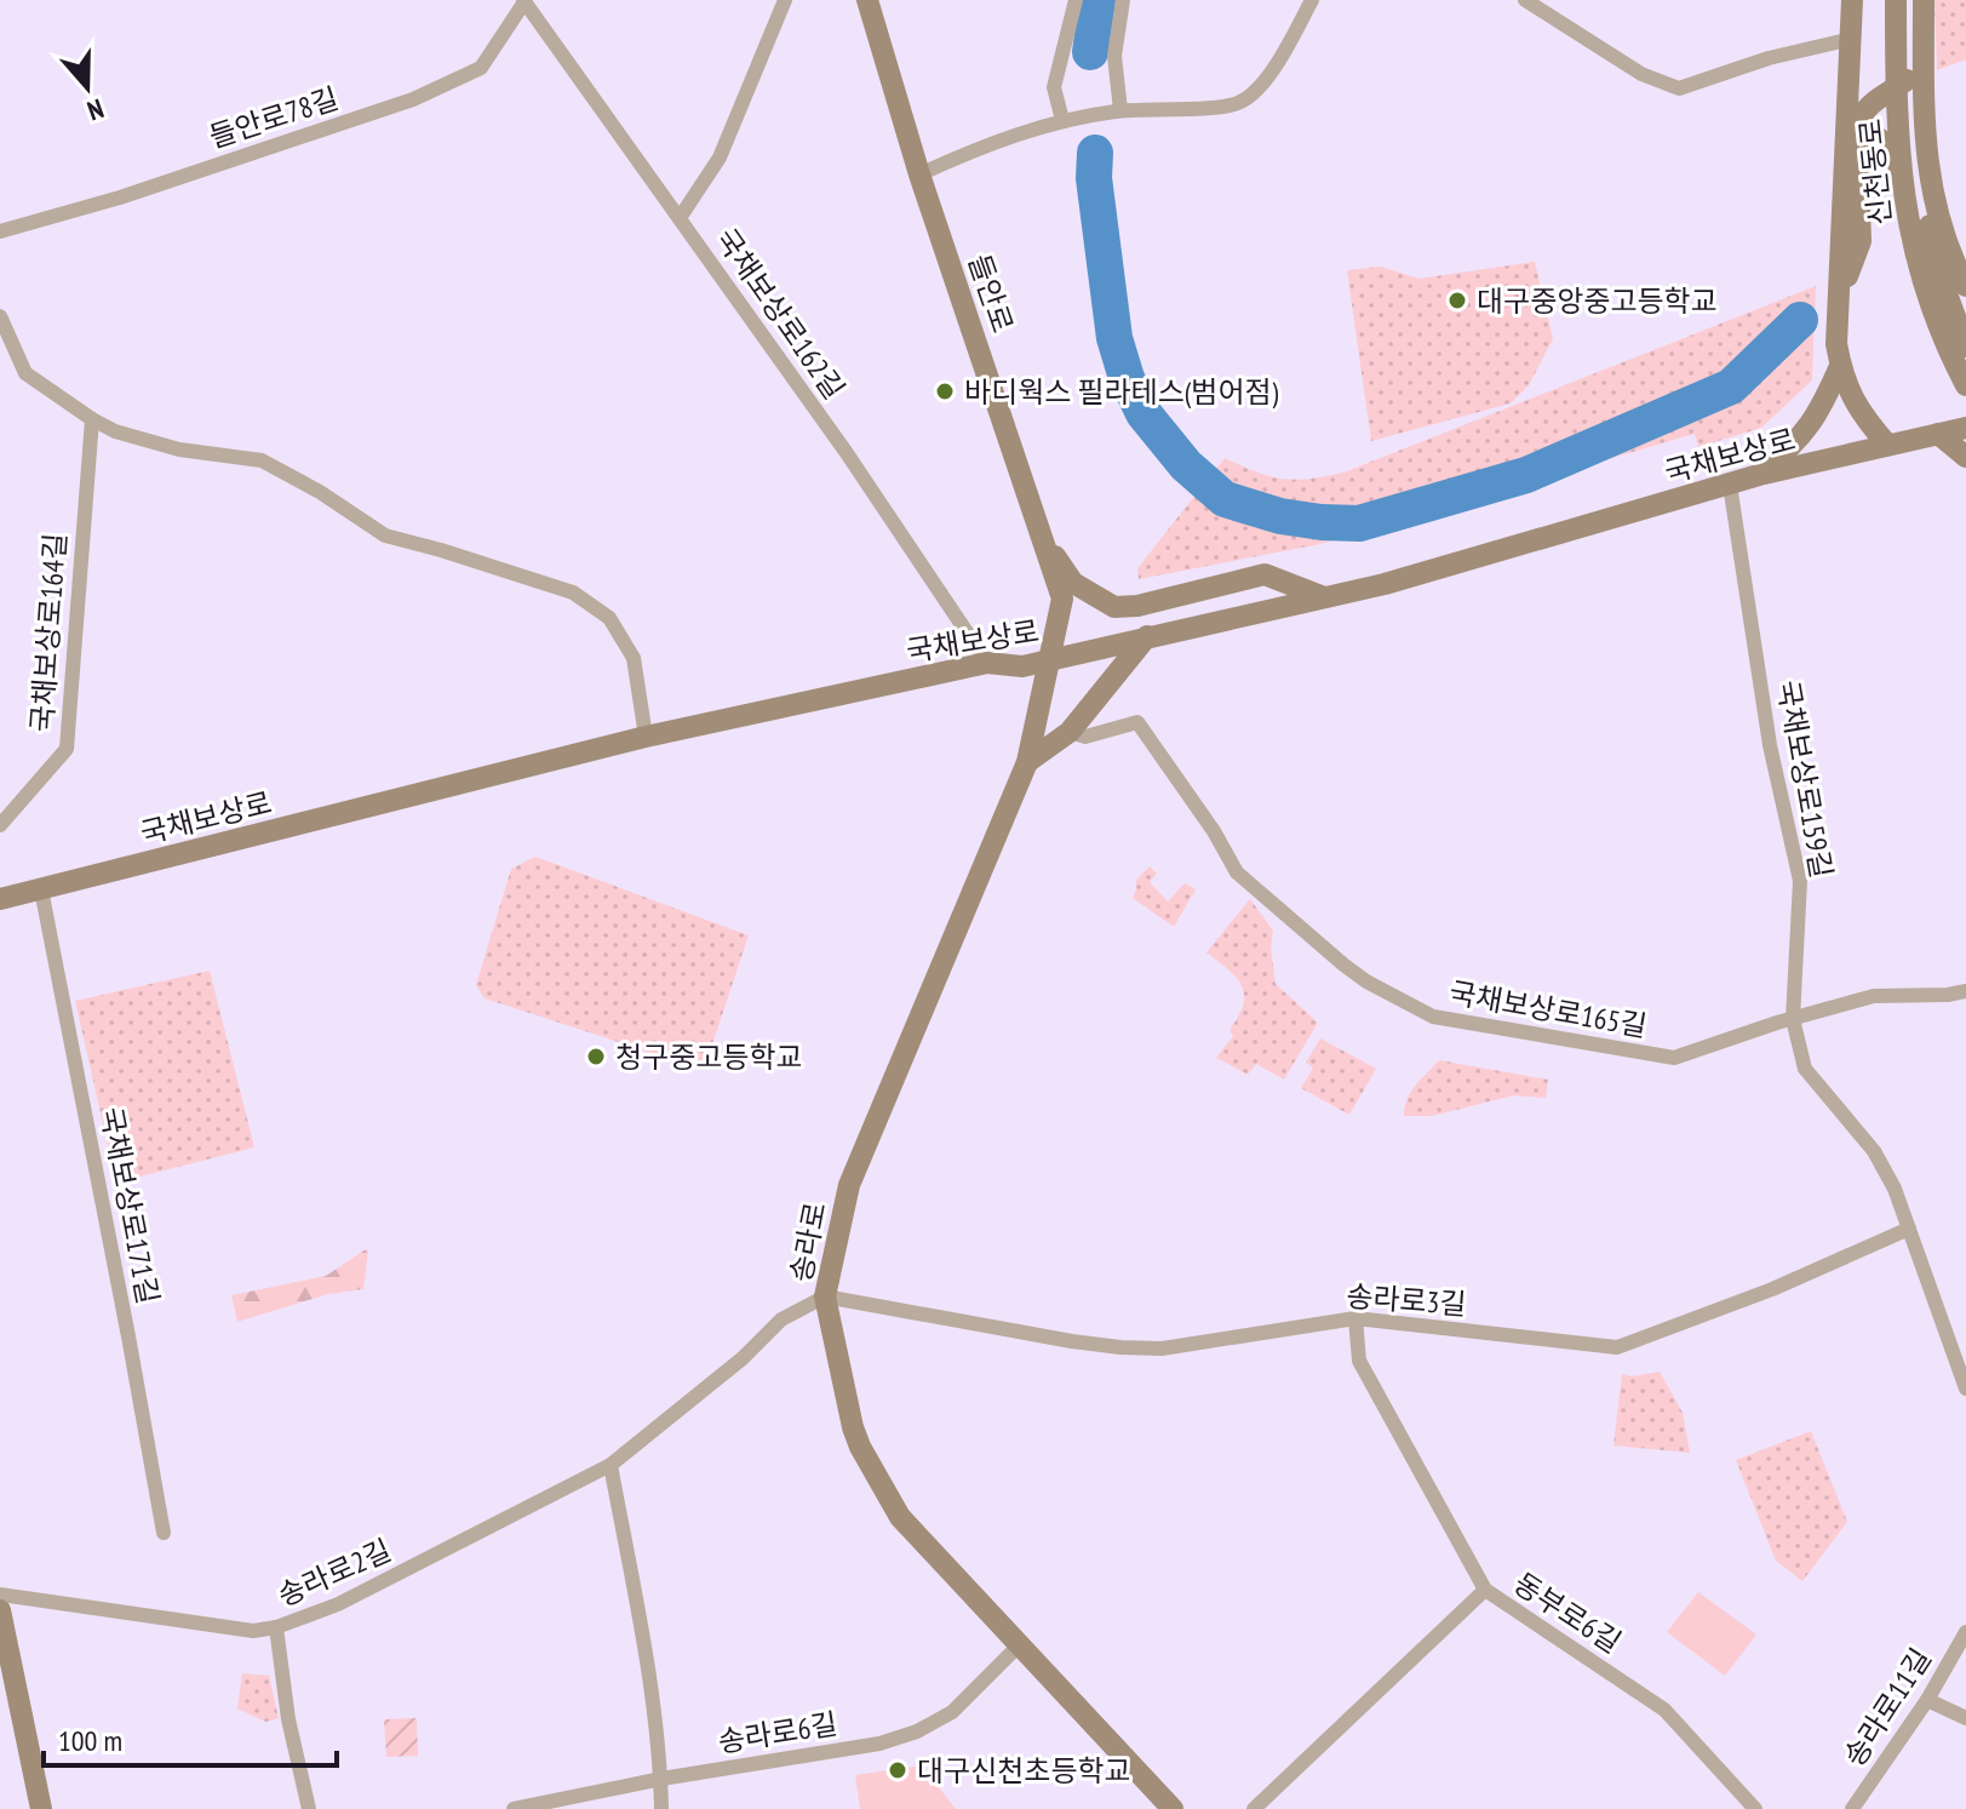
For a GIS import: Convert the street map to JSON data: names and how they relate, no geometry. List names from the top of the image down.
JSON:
{
  "streets": {
    "main road": [
      "신천동로",
      "들안로",
      "국채보상로",
      "송라로"
    ],
    "street": [
      "들안로78길",
      "국채보상로162길",
      "국채보상로164길",
      "국채보상로159길",
      "국채보상로165길",
      "국채보상로171길",
      "송라로3길",
      "송라로2길",
      "동부로6길",
      "송라로11길",
      "송라로6길"
    ]
  },
  "crossings": [
    ["들안로78길", "국채보상로162길"],
    ["들안로", "국채보상로"],
    ["들안로", "송라로"],
    ["국채보상로162길", "국채보상로"],
    ["국채보상로", "국채보상로159길"],
    ["국채보상로", "국채보상로171길"],
    ["국채보상로", "송라로"],
    ["국채보상로159길", "국채보상로165길"],
    ["국채보상로159길", "송라로3길"],
    ["송라로", "송라로3길"],
    ["송라로", "송라로2길"],
    ["송라로", "송라로6길"],
    ["송라로3길", "송라로2길"],
    ["송라로3길", "동부로6길"]
  ],
  "places": [
    "대구중앙중고등학교",
    "바디웍스 필라테스(범어점)",
    "청구중고등학교",
    "대구신천초등학교"
  ],
  "scale_bar": "100 m",
  "north": "bottom"
}
